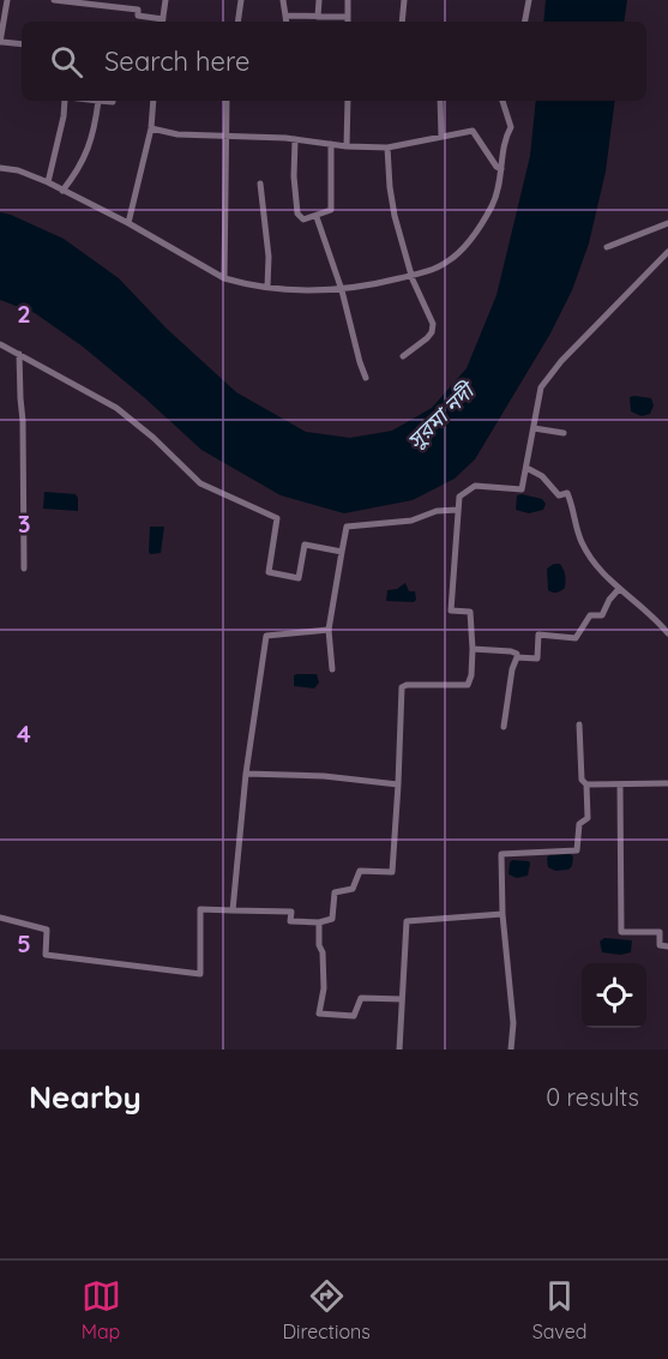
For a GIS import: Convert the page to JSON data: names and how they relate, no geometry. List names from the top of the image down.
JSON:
{
  "water": ["সুরমা নদী"],
  "page": {
    "search": "Search here",
    "heading": ["Nearby", "0 results"],
    "nav": ["Map", "Directions", "Saved"]
  },
  "grid": {
    "rows": [
      "2",
      "3",
      "4",
      "5"
    ]
  }
}
